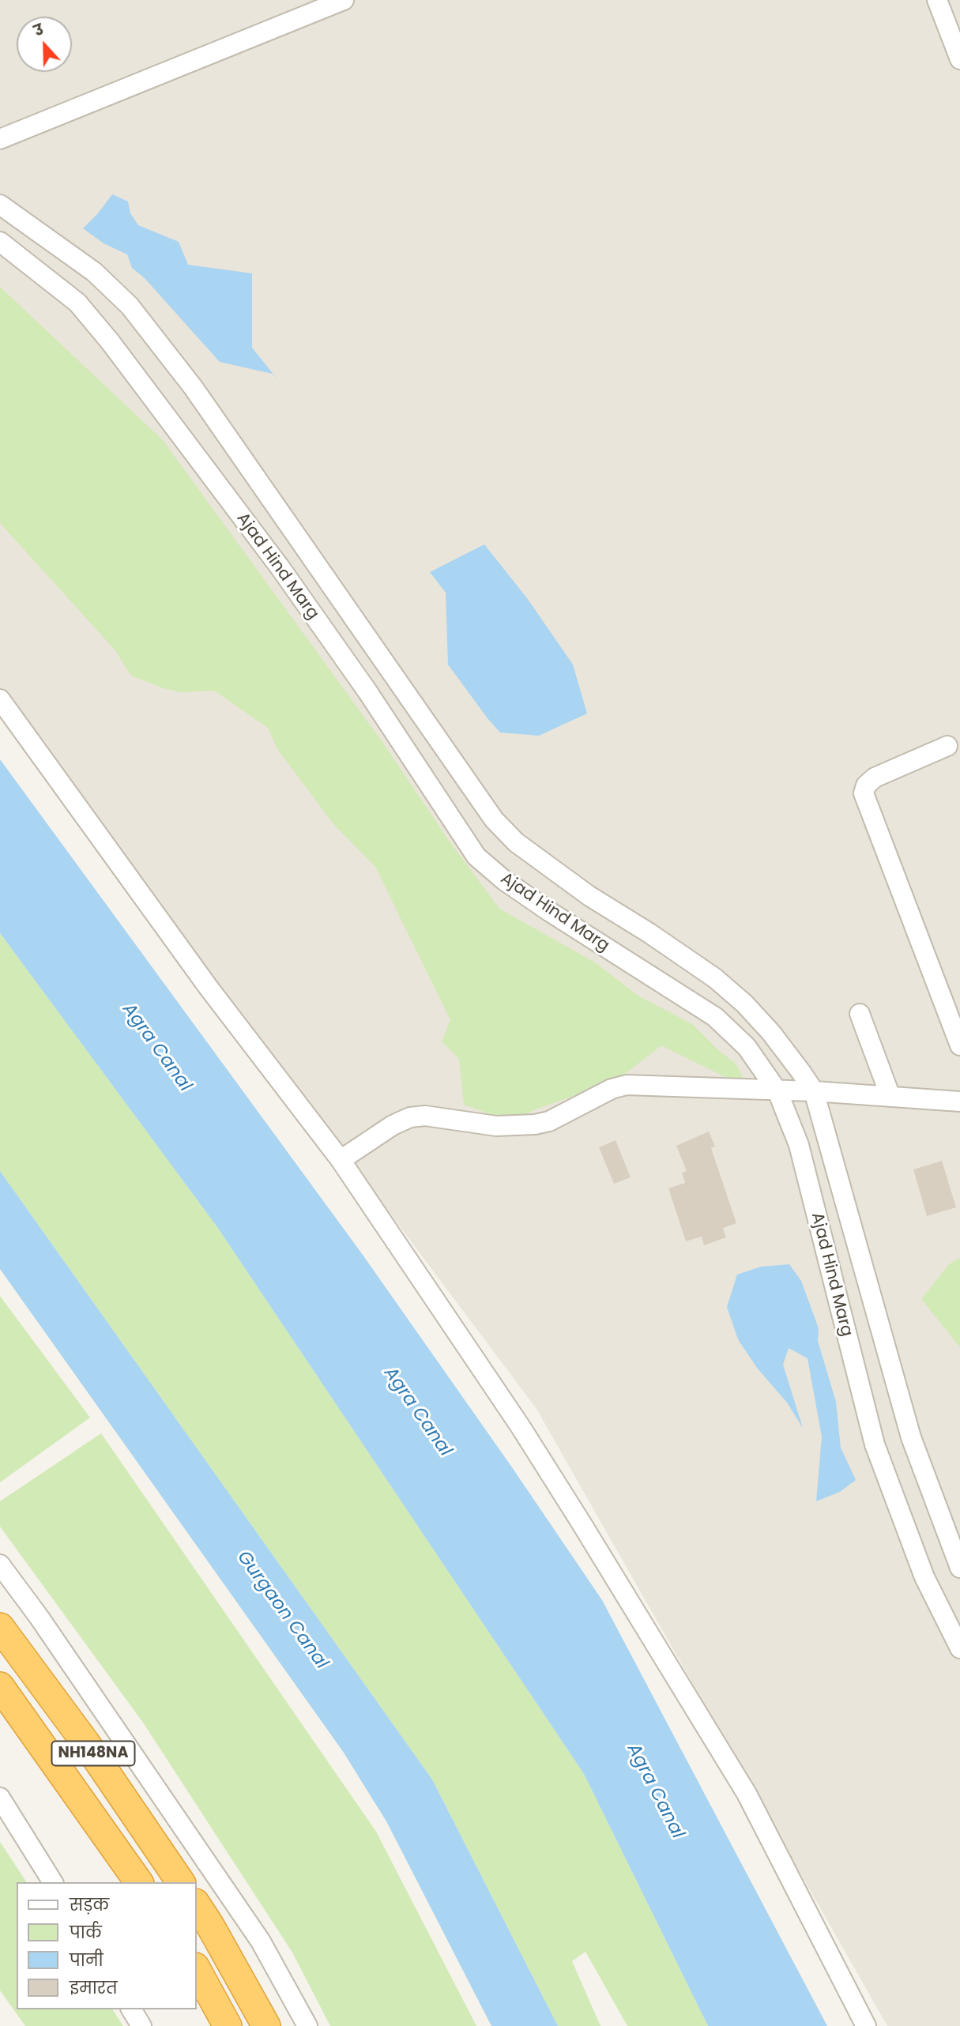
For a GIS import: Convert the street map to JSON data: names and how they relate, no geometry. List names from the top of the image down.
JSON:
{
  "streets": {
    "highway": ["NH148NA"],
    "street": ["Ajad Hind Marg"]
  },
  "water": ["Agra Canal", "Gurgaon Canal"],
  "legend": [
    "सड़क",
    "पार्क",
    "पानी",
    "इमारत"
  ],
  "north": "top"
}
